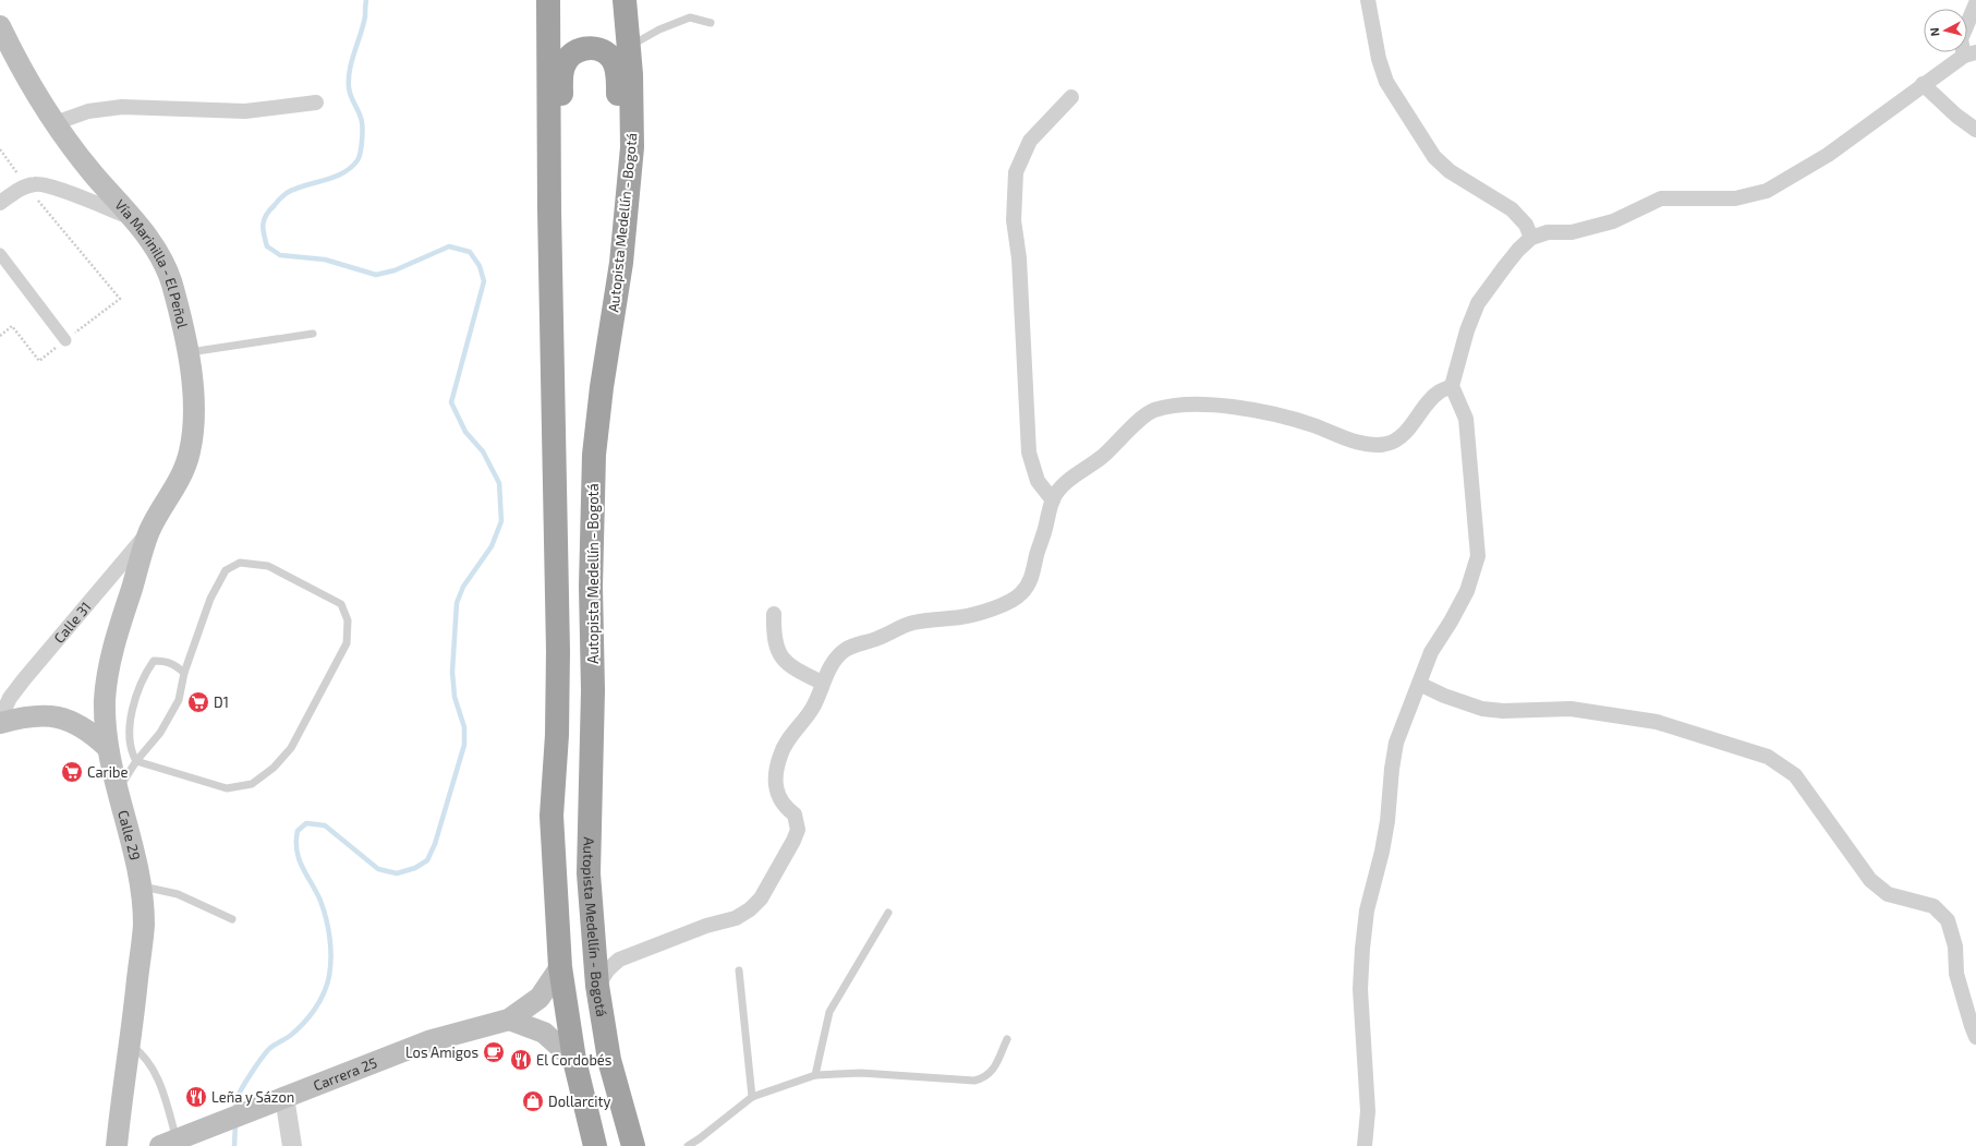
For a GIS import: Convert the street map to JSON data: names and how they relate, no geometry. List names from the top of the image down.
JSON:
{
  "streets": {
    "highway": ["Autopista Medellín - Bogotá"],
    "main road": ["Vía Marinilla - El Peñol", "Calle 29", "Carrera 25"],
    "street": ["Calle 31"]
  },
  "crossings": [
    ["Vía Marinilla - El Peñol", "Calle 31"],
    ["Vía Marinilla - El Peñol", "Calle 29"],
    ["Calle 31", "Calle 29"]
  ],
  "places": {
    "supermarket": ["D1", "Caribe"],
    "cafe": ["Los Amigos"],
    "restaurant": ["El Cordobés", "Leña y Sázon"],
    "shop": ["Dollarcity"]
  },
  "north": "left"
}
